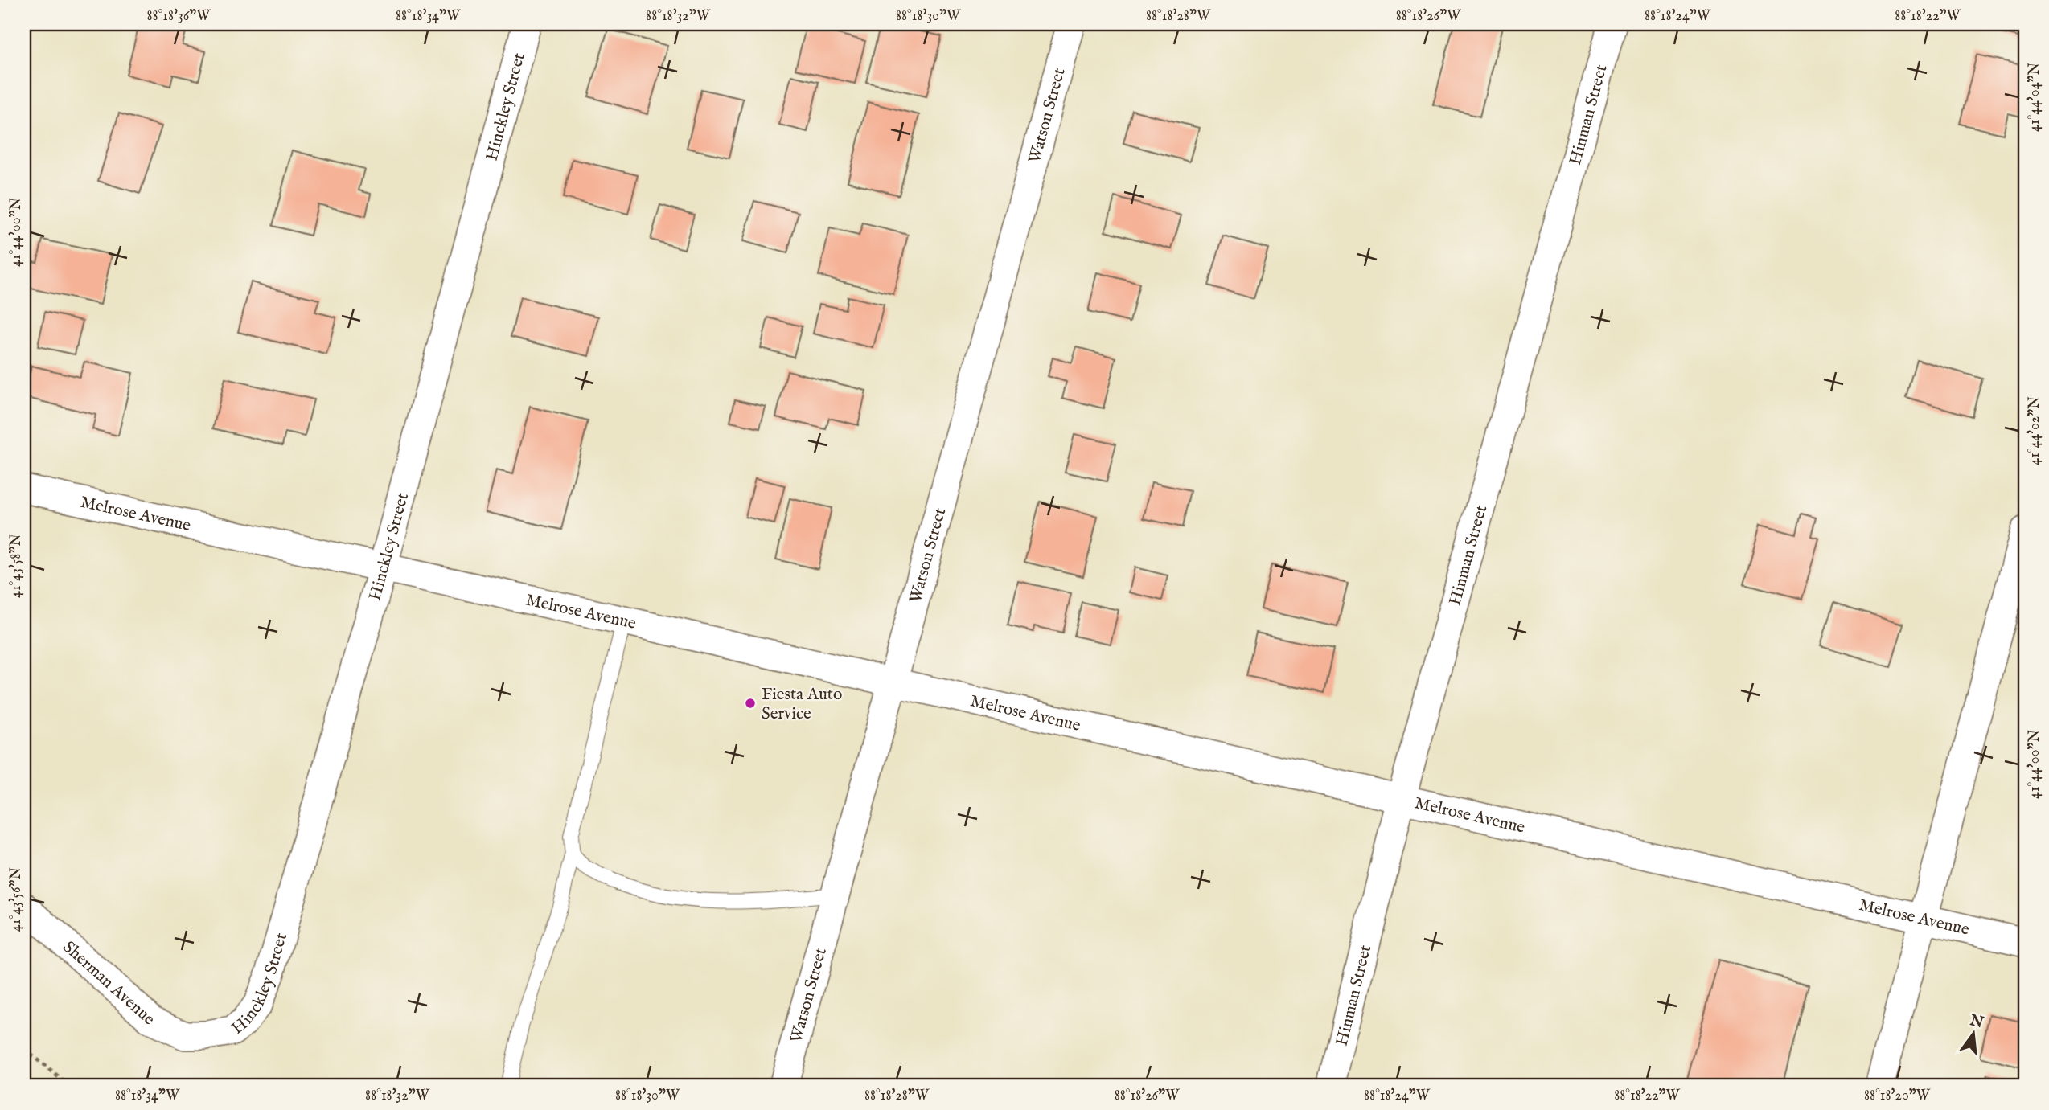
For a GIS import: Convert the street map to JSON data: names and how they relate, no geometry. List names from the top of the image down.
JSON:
{
  "streets": {
    "street": [
      "Hinckley Street",
      "Hinman Street",
      "Watson Street",
      "Melrose Avenue",
      "Sherman Avenue"
    ]
  },
  "crossings": [
    ["Hinckley Street", "Melrose Avenue"],
    ["Hinckley Street", "Sherman Avenue"],
    ["Hinman Street", "Melrose Avenue"],
    ["Watson Street", "Melrose Avenue"]
  ],
  "places": ["Fiesta Auto Service"],
  "north": "top",
  "coordinates": [
    "88°18'36\"W",
    "88°18'34\"W",
    "88°18'32\"W",
    "88°18'30\"W",
    "88°18'28\"W",
    "88°18'26\"W",
    "88°18'24\"W",
    "88°18'22\"W",
    "41°44'04\"N",
    "41°44'00\"N",
    "41°44'02\"N",
    "41°43'58\"N",
    "41°43'56\"N",
    "88°18'20\"W"
  ]
}
